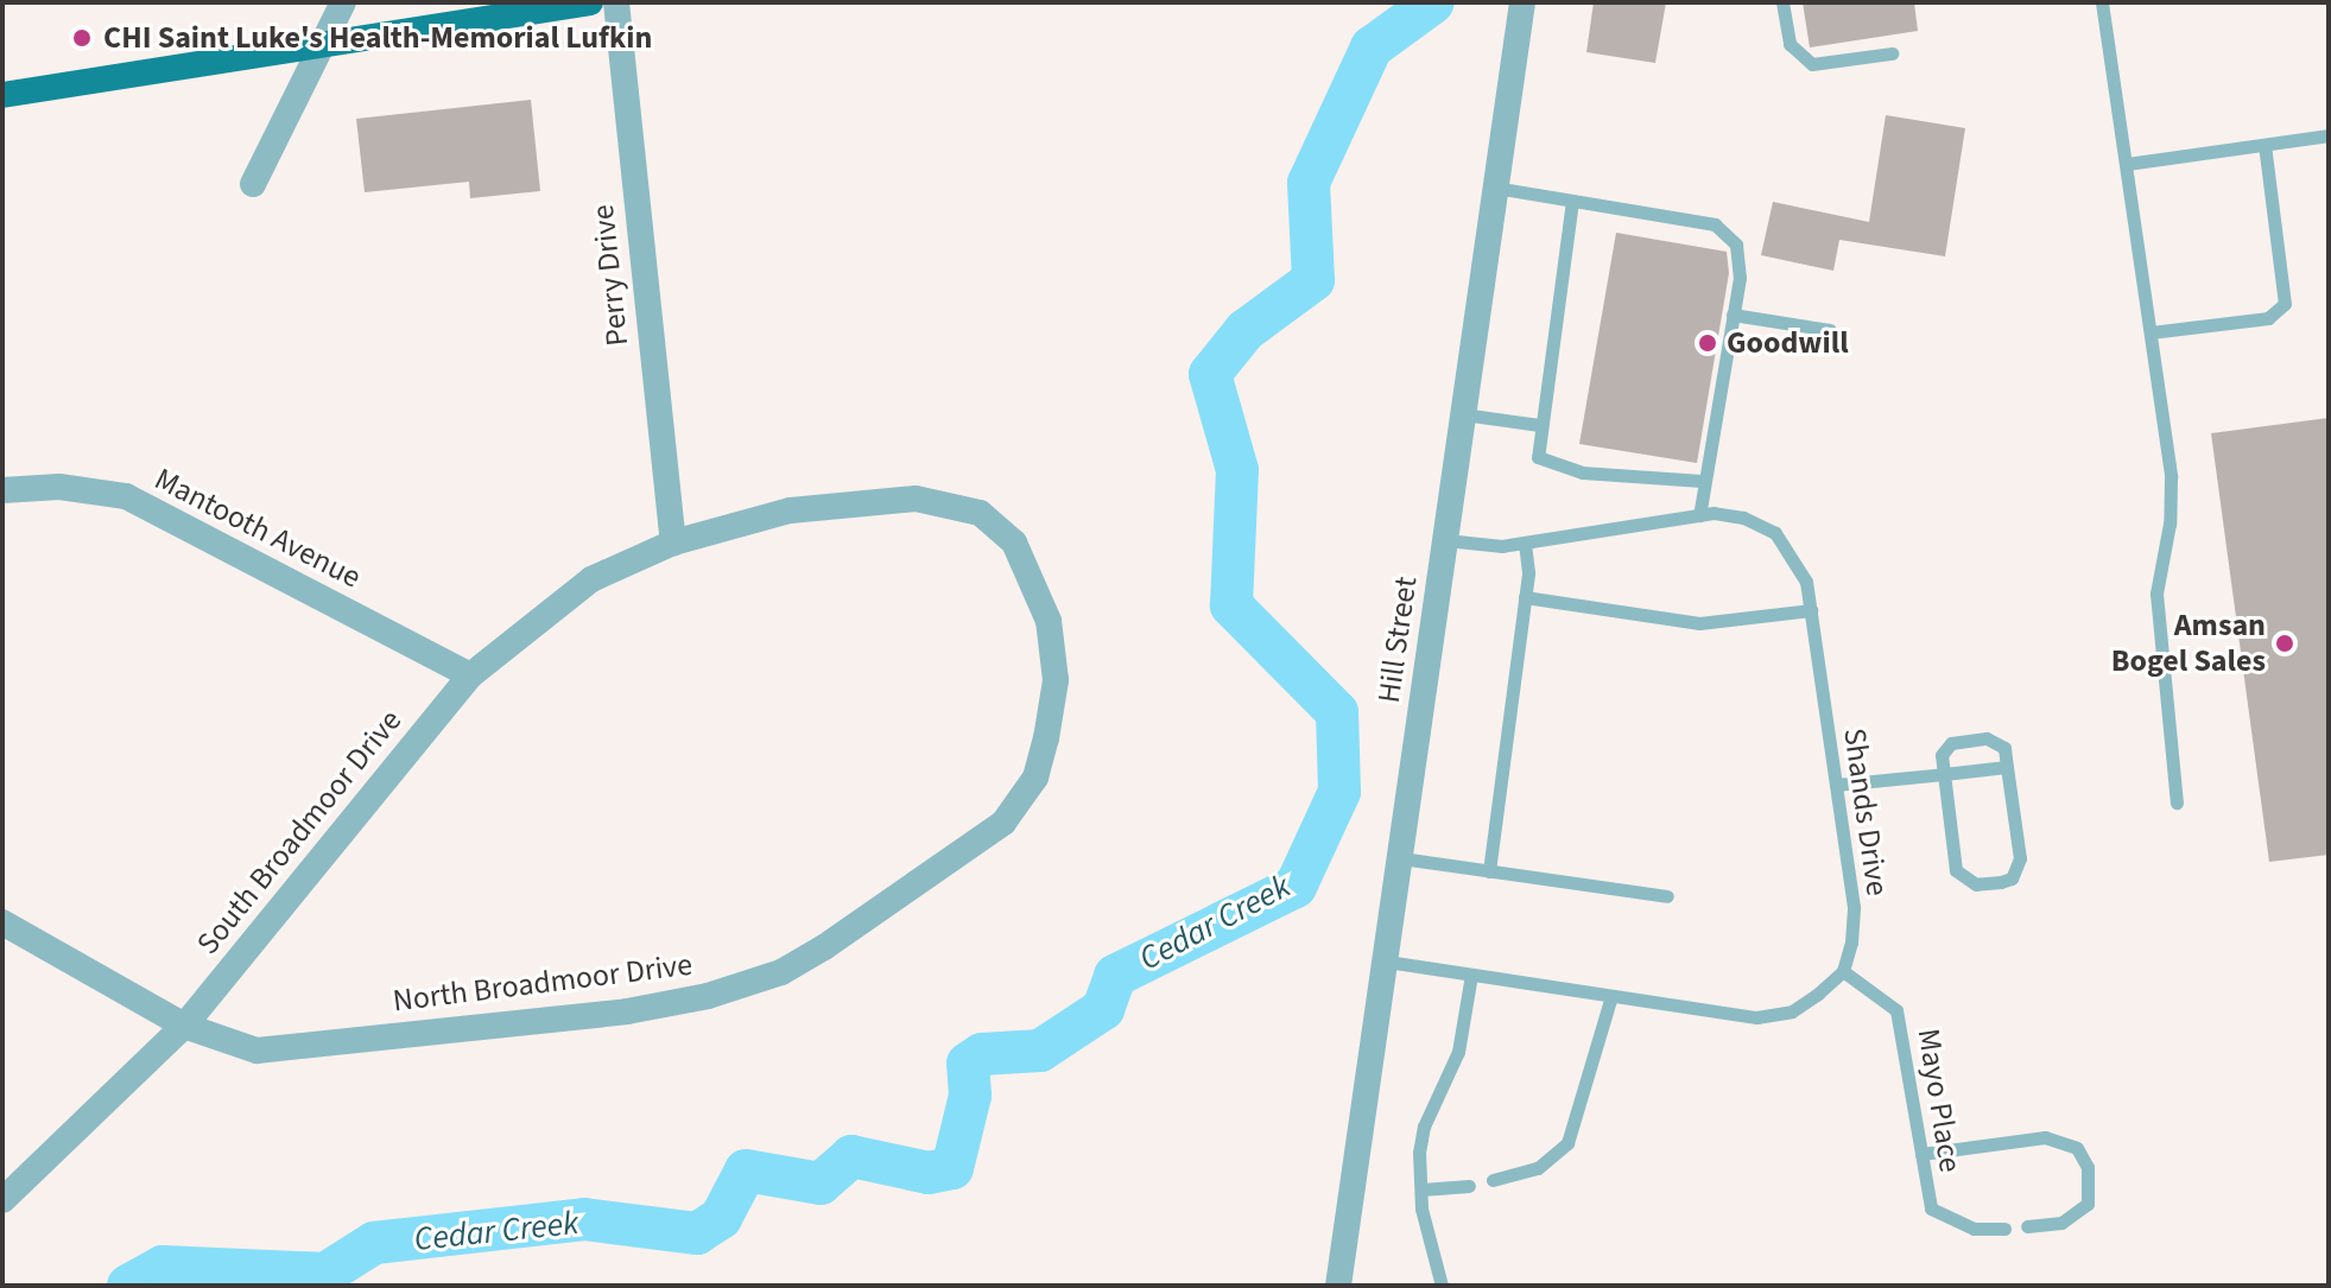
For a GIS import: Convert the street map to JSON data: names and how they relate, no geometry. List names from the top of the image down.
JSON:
{
  "streets": {
    "street": [
      "Perry Drive",
      "Mantooth Avenue",
      "Hill Street",
      "South Broadmoor Drive",
      "North Broadmoor Drive"
    ],
    "lane": ["Shands Drive", "Mayo Place"]
  },
  "crossings": [
    ["Perry Drive", "South Broadmoor Drive"],
    ["Perry Drive", "North Broadmoor Drive"],
    ["Mantooth Avenue", "South Broadmoor Drive"],
    ["Hill Street", "Shands Drive"],
    ["Shands Drive", "Mayo Place"],
    ["South Broadmoor Drive", "North Broadmoor Drive"]
  ],
  "water": ["Cedar Creek"],
  "places": ["CHI Saint Luke's Health-Memorial Lufkin", "Goodwill", "Amsan Bogel Sales"]
}
